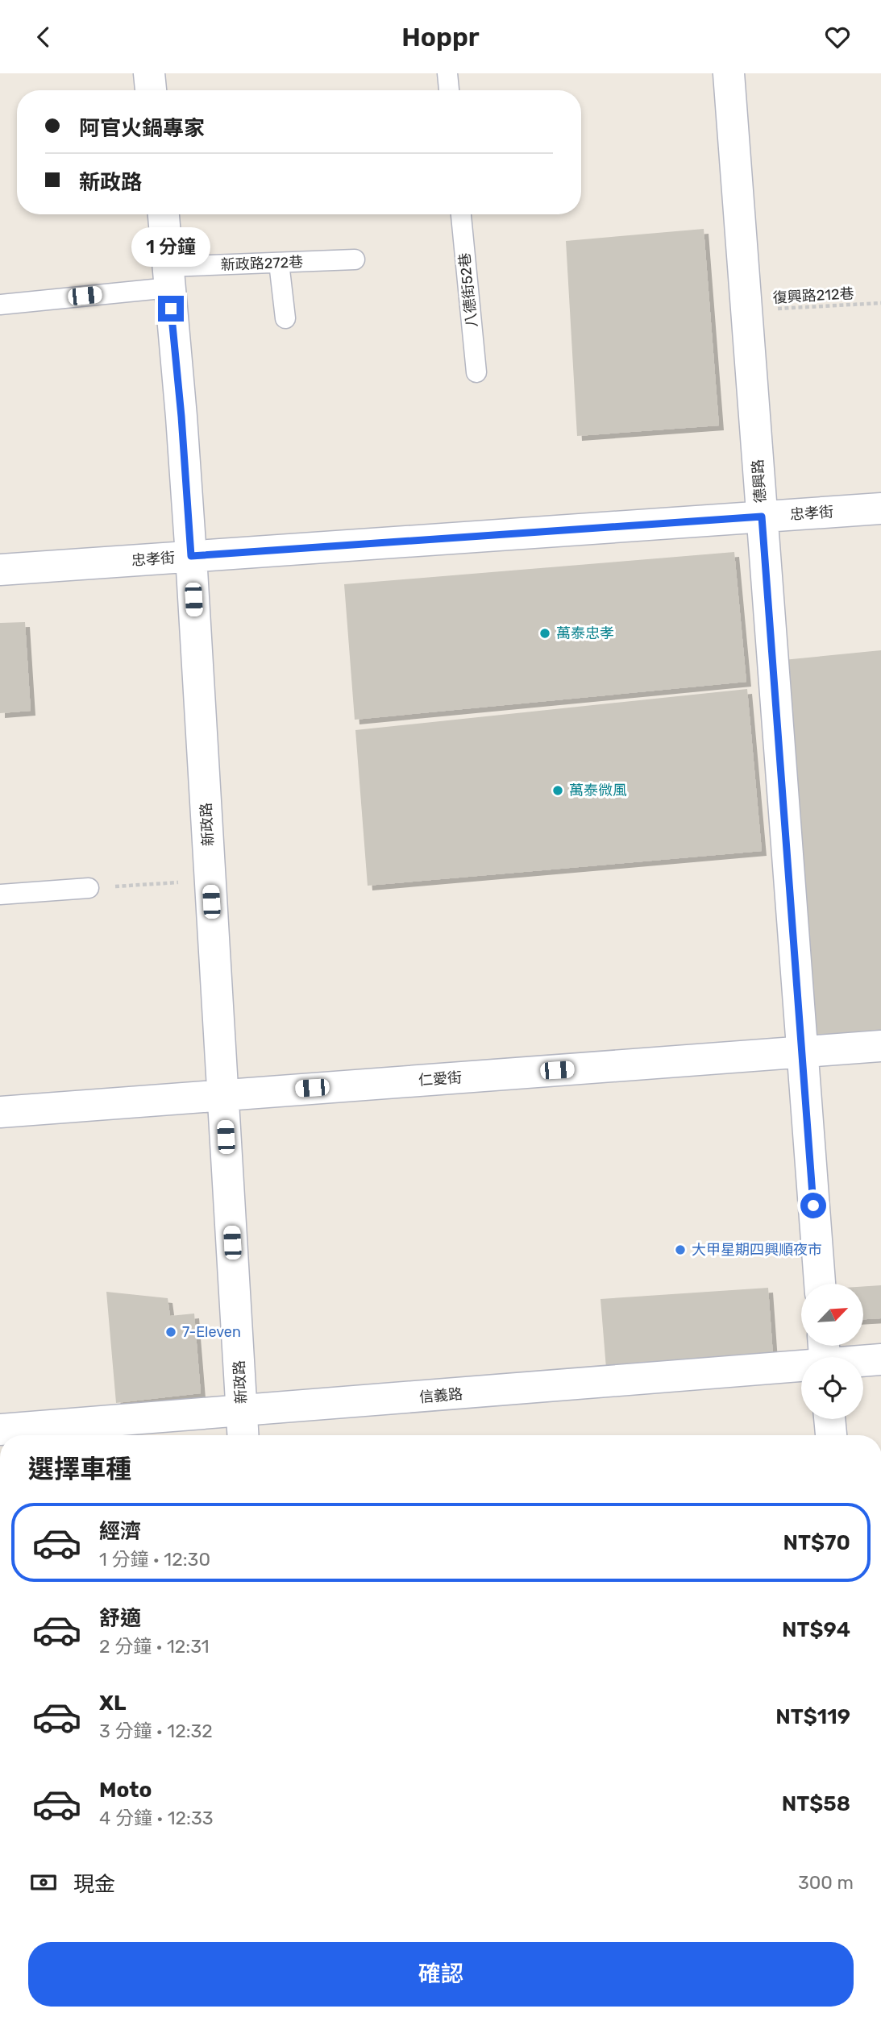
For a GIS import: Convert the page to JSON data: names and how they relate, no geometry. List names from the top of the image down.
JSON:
{
  "streets": {
    "street": [
      "德興路",
      "忠孝街",
      "新政路",
      "仁愛街",
      "信義路"
    ],
    "lane": ["新政路272巷", "八德街52巷"],
    "path": ["復興路212巷"]
  },
  "crossings": [
    ["新政路272巷", "新政路"],
    ["復興路212巷", "德興路"],
    ["德興路", "忠孝街"],
    ["德興路", "仁愛街"],
    ["忠孝街", "新政路"],
    ["新政路", "仁愛街"],
    ["新政路", "信義路"]
  ],
  "places": [
    "萬泰忠孝",
    "萬泰微風",
    "大甲星期四興順夜市",
    "7-Eleven"
  ],
  "north": "top right",
  "page": {
    "header": "Hoppr",
    "banner": ["阿官火鍋專家", "新政路"],
    "bubble": "1 分鐘",
    "heading": "選擇車種",
    "list": [
      {
        "name": "經濟",
        "note": "1 分鐘 · 12:30",
        "value": "NT$70"
      },
      {
        "name": "舒適",
        "note": "2 分鐘 · 12:31",
        "value": "NT$94"
      },
      {
        "name": "XL",
        "note": "3 分鐘 · 12:32",
        "value": "NT$119"
      },
      {
        "name": "Moto",
        "note": "4 分鐘 · 12:33",
        "value": "NT$58"
      }
    ],
    "pay": ["現金", "300 m"],
    "buttons": "確認"
  }
}
